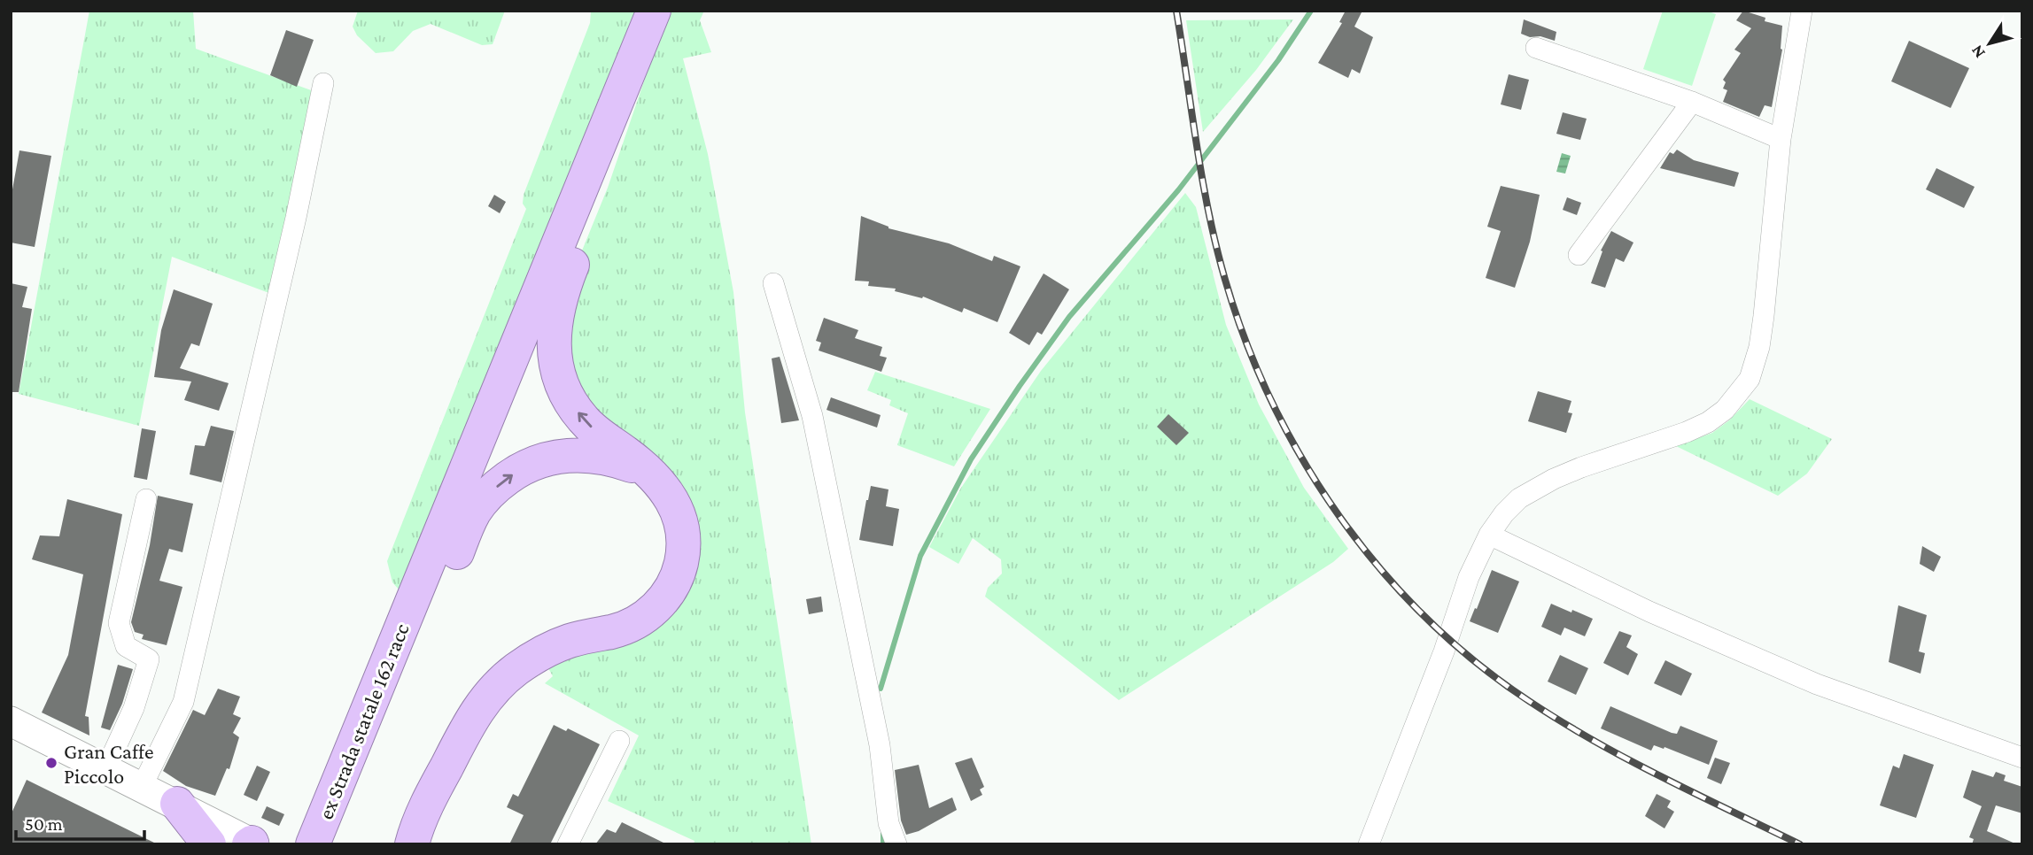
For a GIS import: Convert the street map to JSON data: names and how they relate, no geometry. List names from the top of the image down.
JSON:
{
  "streets": {
    "highway": ["ex Strada statale 162 racc"]
  },
  "places": ["Gran Caffe Piccolo"],
  "scale_bar": "50 m",
  "north": "bottom left"
}
